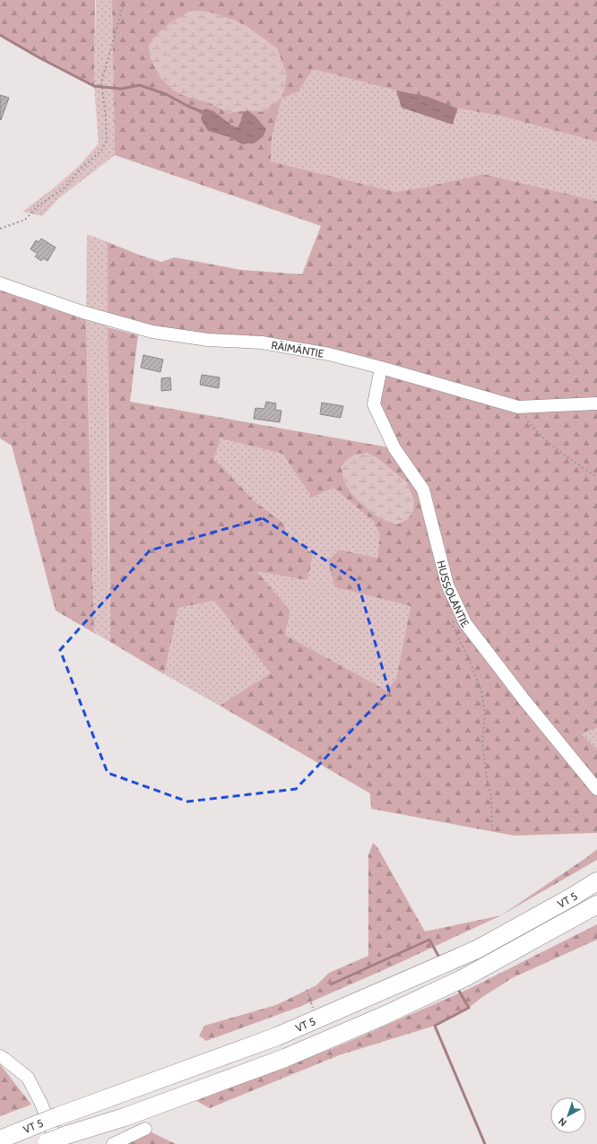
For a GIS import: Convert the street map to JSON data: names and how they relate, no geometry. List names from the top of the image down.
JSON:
{
  "streets": {
    "highway": ["VT 5"],
    "street": ["RÄIMÄNTIE", "HUSSOLANTIE"]
  },
  "crossings": [
    ["RÄIMÄNTIE", "HUSSOLANTIE"]
  ],
  "north": "bottom left"
}
